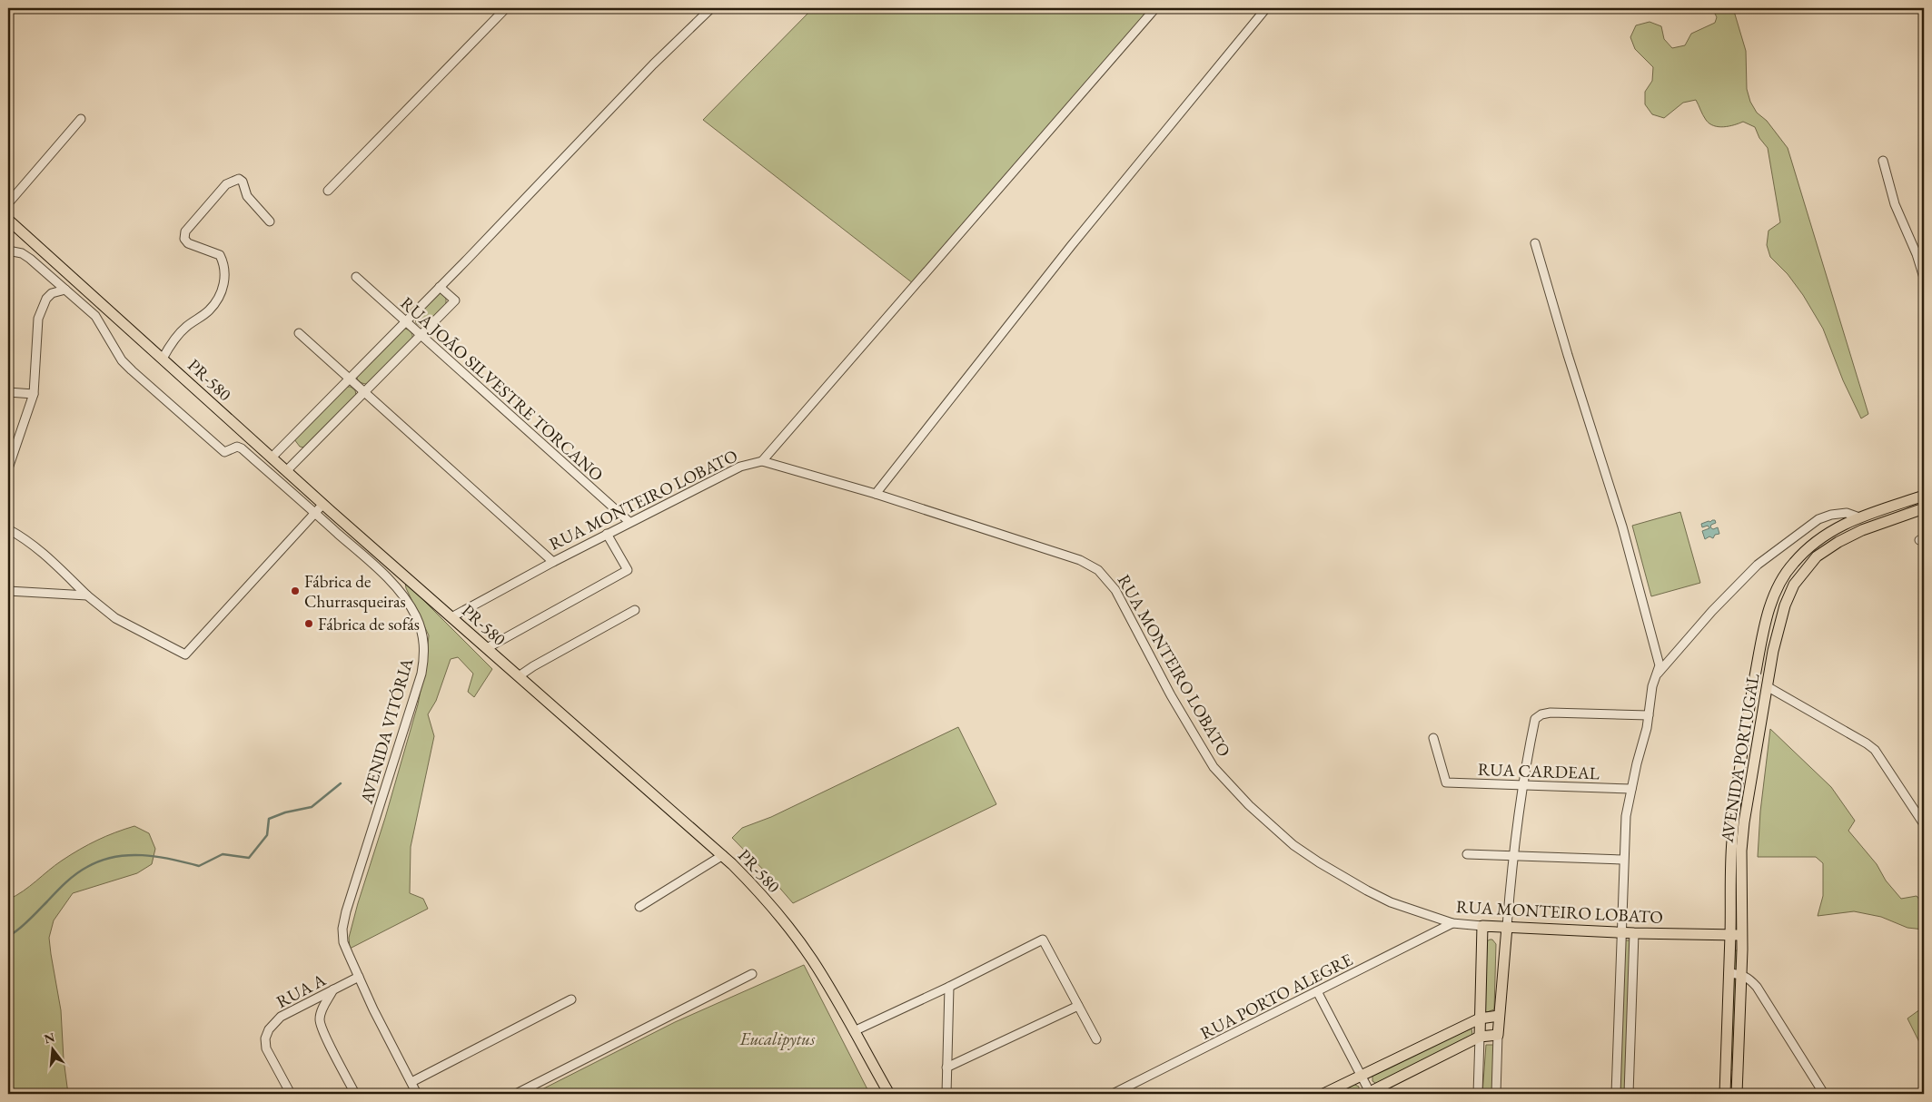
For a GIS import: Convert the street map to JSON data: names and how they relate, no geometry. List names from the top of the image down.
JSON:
{
  "streets": {
    "main road": ["PR-580", "RUA MONTEIRO LOBATO", "AVENIDA PORTUGAL"],
    "street": [
      "RUA JOÃO SILVESTRE TORCANO",
      "AVENIDA VITÓRIA",
      "RUA CARDEAL",
      "RUA A",
      "RUA PORTO ALEGRE"
    ]
  },
  "crossings": [
    ["PR-580", "RUA MONTEIRO LOBATO"],
    ["RUA JOÃO SILVESTRE TORCANO", "RUA MONTEIRO LOBATO"],
    ["RUA MONTEIRO LOBATO", "AVENIDA PORTUGAL"],
    ["RUA MONTEIRO LOBATO", "RUA PORTO ALEGRE"],
    ["AVENIDA VITÓRIA", "RUA A"]
  ],
  "parks": ["Eucalipytus"],
  "places": ["Fábrica de Churrasqueiras", "Fábrica de sofás"],
  "north": "top"
}
